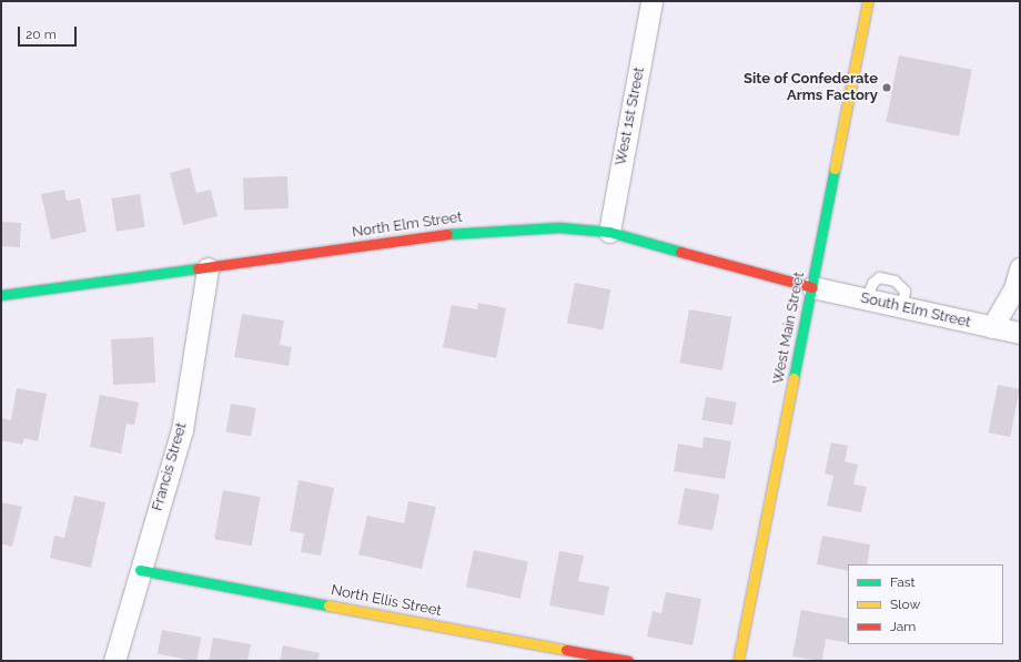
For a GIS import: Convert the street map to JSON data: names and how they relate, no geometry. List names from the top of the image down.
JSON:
{
  "streets": {
    "street": [
      "West 1st Street",
      "North Elm Street",
      "South Elm Street",
      "West Main Street",
      "Francis Street",
      "North Ellis Street"
    ]
  },
  "crossings": [
    ["West 1st Street", "North Elm Street"],
    ["North Elm Street", "South Elm Street"],
    ["North Elm Street", "West Main Street"],
    ["North Elm Street", "Francis Street"],
    ["South Elm Street", "West Main Street"],
    ["Francis Street", "North Ellis Street"]
  ],
  "places": ["Site of Confederate Arms Factory"],
  "legend": ["Fast", "Slow", "Jam"],
  "scale_bar": "20 m"
}
